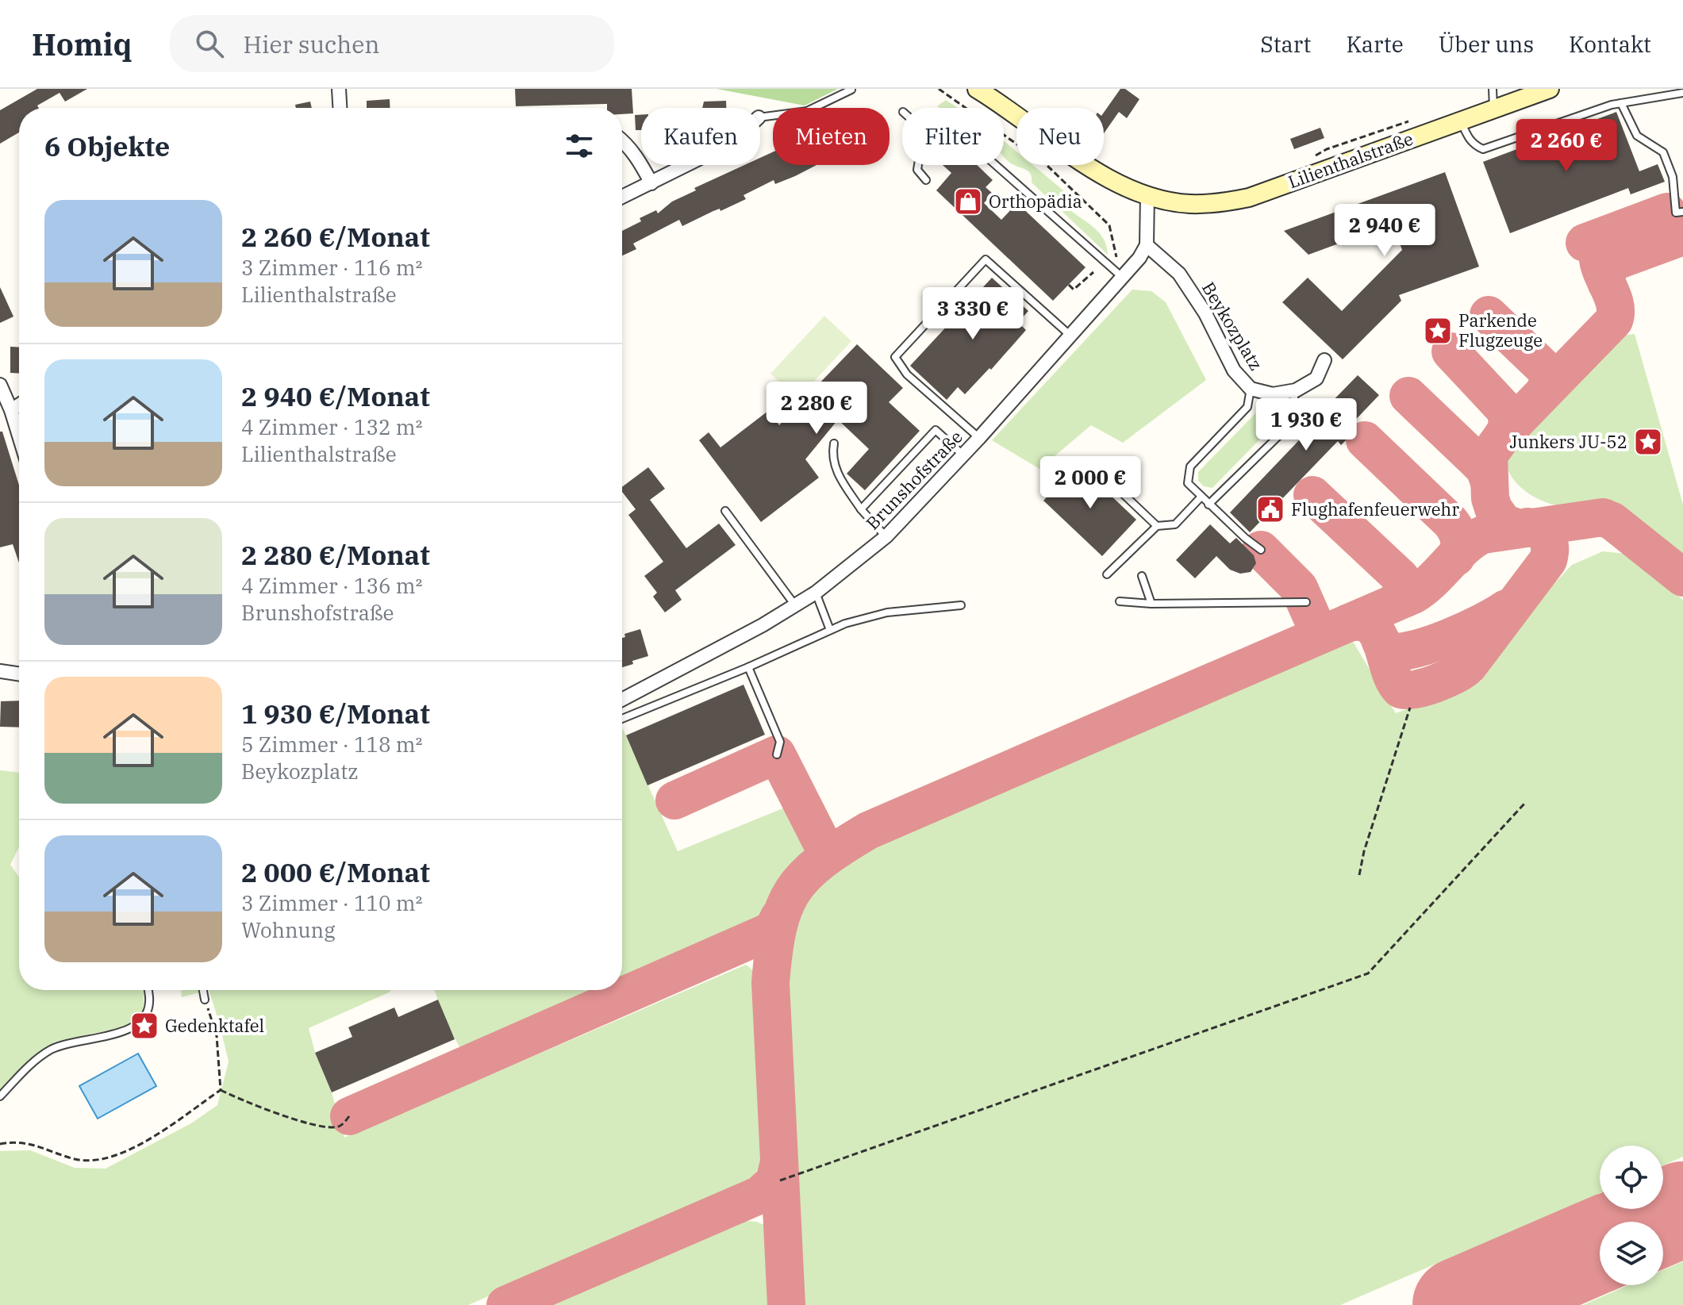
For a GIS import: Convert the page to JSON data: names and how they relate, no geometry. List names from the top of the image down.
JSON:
{
  "streets": {
    "main road": ["Lilienthalstraße"],
    "street": ["Beykozplatz", "Brunshofstraße"]
  },
  "crossings": [
    ["Beykozplatz", "Brunshofstraße"]
  ],
  "places": {
    "shop": ["Orthopädia"],
    "place": ["Parkende Flugzeuge", "Junkers JU-52", "Gedenktafel"],
    "public building": ["Flughafenfeuerwehr"]
  },
  "page": {
    "header": "Homiq",
    "search": "Hier suchen",
    "nav": [
      "Start",
      "Karte",
      "Über uns",
      "Kontakt"
    ],
    "chip": [
      "Kaufen",
      "Mieten",
      "Filter",
      "Neu"
    ],
    "heading": "6 Objekte",
    "price": [
      "2 260 €",
      "2 940 €",
      "3 330 €",
      "2 280 €",
      "1 930 €",
      "2 000 €"
    ],
    "list": [
      {
        "name": "2 260 €/Monat",
        "note": "3 Zimmer · 116 m² · Lilienthalstraße"
      },
      {
        "name": "2 940 €/Monat",
        "note": "4 Zimmer · 132 m² · Lilienthalstraße"
      },
      {
        "name": "2 280 €/Monat",
        "note": "4 Zimmer · 136 m² · Brunshofstraße"
      },
      {
        "name": "1 930 €/Monat",
        "note": "5 Zimmer · 118 m² · Beykozplatz"
      },
      {
        "name": "2 000 €/Monat",
        "note": "3 Zimmer · 110 m² · Wohnung"
      }
    ]
  }
}
